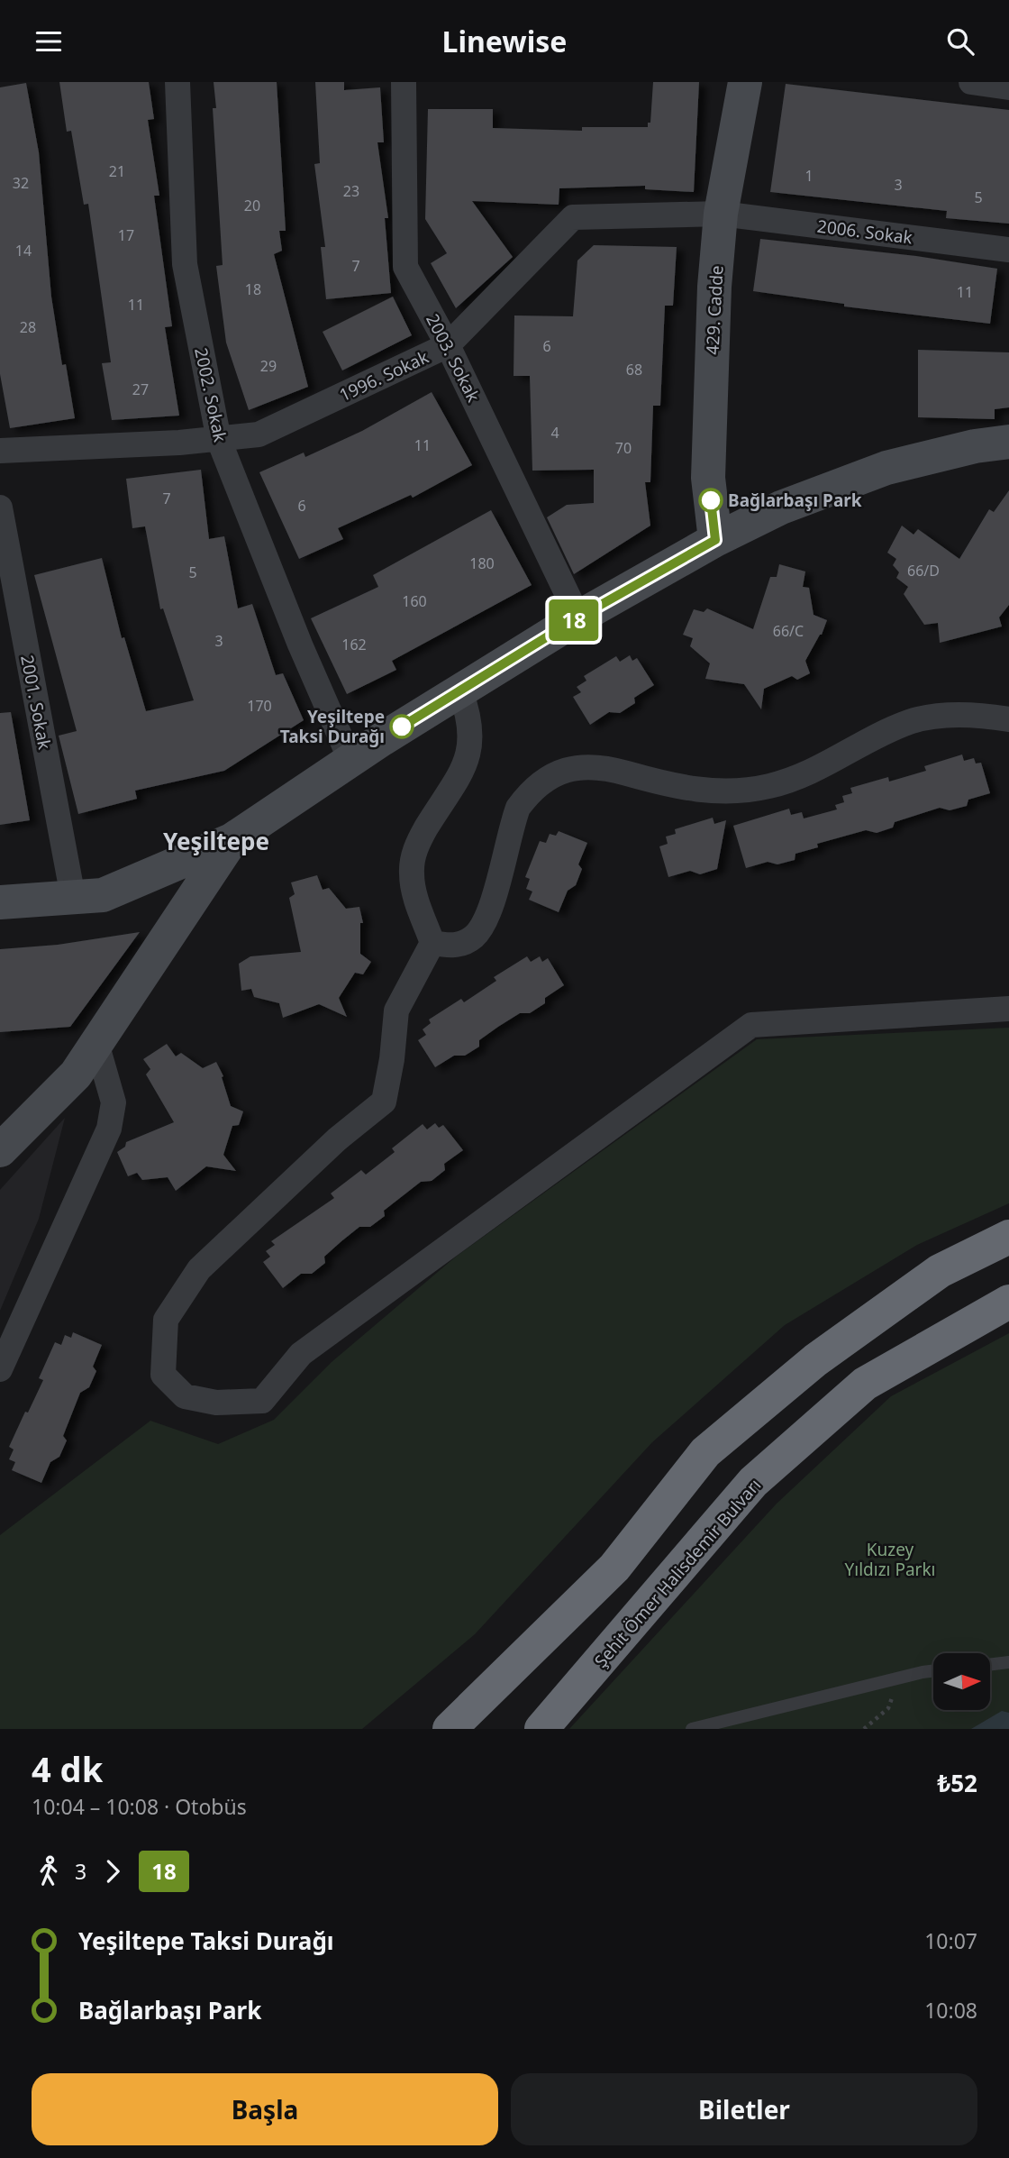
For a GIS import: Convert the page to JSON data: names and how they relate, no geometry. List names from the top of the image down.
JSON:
{
  "streets": {
    "highway": ["Şehit Ömer Halisdemir Bulvarı"],
    "street": [
      "2006. Sokak",
      "429. Cadde",
      "2003. Sokak",
      "1996. Sokak",
      "2002. Sokak",
      "2001. Sokak"
    ]
  },
  "crossings": [
    ["2006. Sokak", "429. Cadde"],
    ["2006. Sokak", "1996. Sokak"],
    ["429. Cadde", "1996. Sokak"],
    ["2003. Sokak", "1996. Sokak"],
    ["1996. Sokak", "2002. Sokak"]
  ],
  "districts": ["Yeşiltepe"],
  "parks": ["Kuzey Yıldızı Parkı"],
  "places": ["Bağlarbaşı Park", "Yeşiltepe Taksi Durağı"],
  "lines": ["bus line 18"],
  "house_numbers": [
    "21",
    "1",
    "32",
    "3",
    "23",
    "5",
    "20",
    "17",
    "14",
    "7",
    "18",
    "11",
    "11",
    "28",
    "6",
    "29",
    "68",
    "27",
    "4",
    "11",
    "70",
    "7",
    "6",
    "180",
    "66/D",
    "5",
    "160",
    "66/C",
    "3",
    "162",
    "170"
  ],
  "north": "right",
  "page": {
    "header": "Linewise",
    "on_map": "18",
    "heading": ["4 dk", "10:04 – 10:08 · Otobüs", "₺52"],
    "legs": ["3", "18"],
    "list": [
      {
        "name": "Yeşiltepe Taksi Durağı",
        "value": "10:07"
      },
      {
        "name": "Bağlarbaşı Park",
        "value": "10:08"
      }
    ],
    "buttons": ["Başla", "Biletler"]
  }
}
